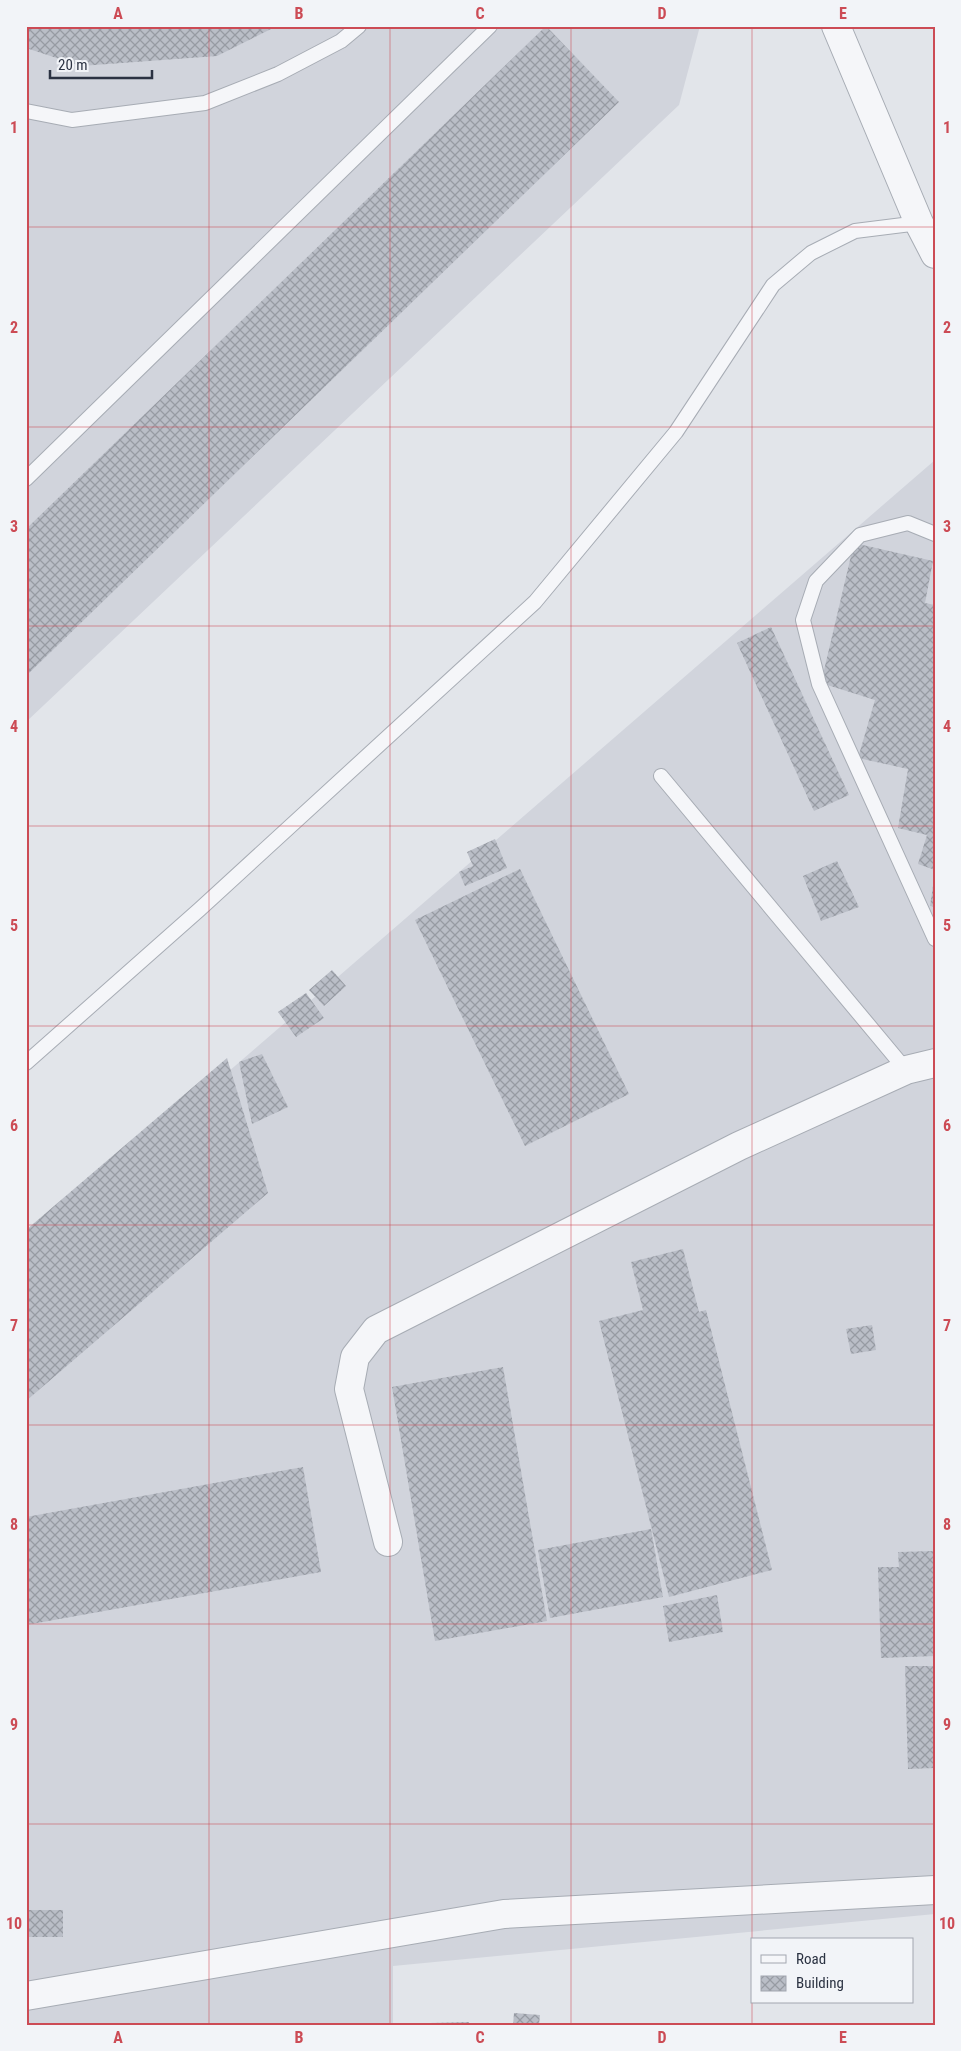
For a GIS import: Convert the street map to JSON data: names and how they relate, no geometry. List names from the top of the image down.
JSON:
{
  "legend": ["Road", "Building"],
  "scale_bar": "20 m",
  "grid": {
    "columns": [
      "A",
      "B",
      "C",
      "D",
      "E"
    ],
    "rows": [
      "1",
      "2",
      "3",
      "4",
      "5",
      "6",
      "7",
      "8",
      "9",
      "10"
    ]
  }
}
